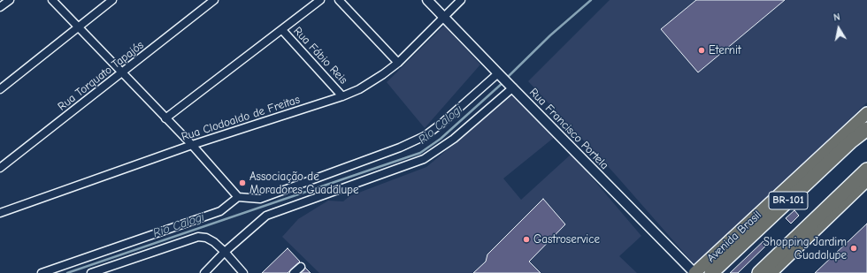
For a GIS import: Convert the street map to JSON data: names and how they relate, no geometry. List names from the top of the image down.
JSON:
{
  "streets": {
    "highway": ["BR-101", "Avenida Brasil"],
    "street": [
      "Rua Fábio Reis",
      "Rua Torquato Tapajós",
      "Rua Clodoaldo de Freitas",
      "Rua Francisco Portela"
    ]
  },
  "crossings": [
    ["Rua Fábio Reis", "Rua Clodoaldo de Freitas"],
    ["Rua Clodoaldo de Freitas", "Rua Francisco Portela"],
    ["Rua Francisco Portela", "Avenida Brasil"]
  ],
  "water": ["Rio Calogi"],
  "places": [
    "Eternit",
    "Associação de Moradores Guadalupe",
    "Gastroservice",
    "Shopping Jardim Guadalupe"
  ],
  "north": "top"
}
